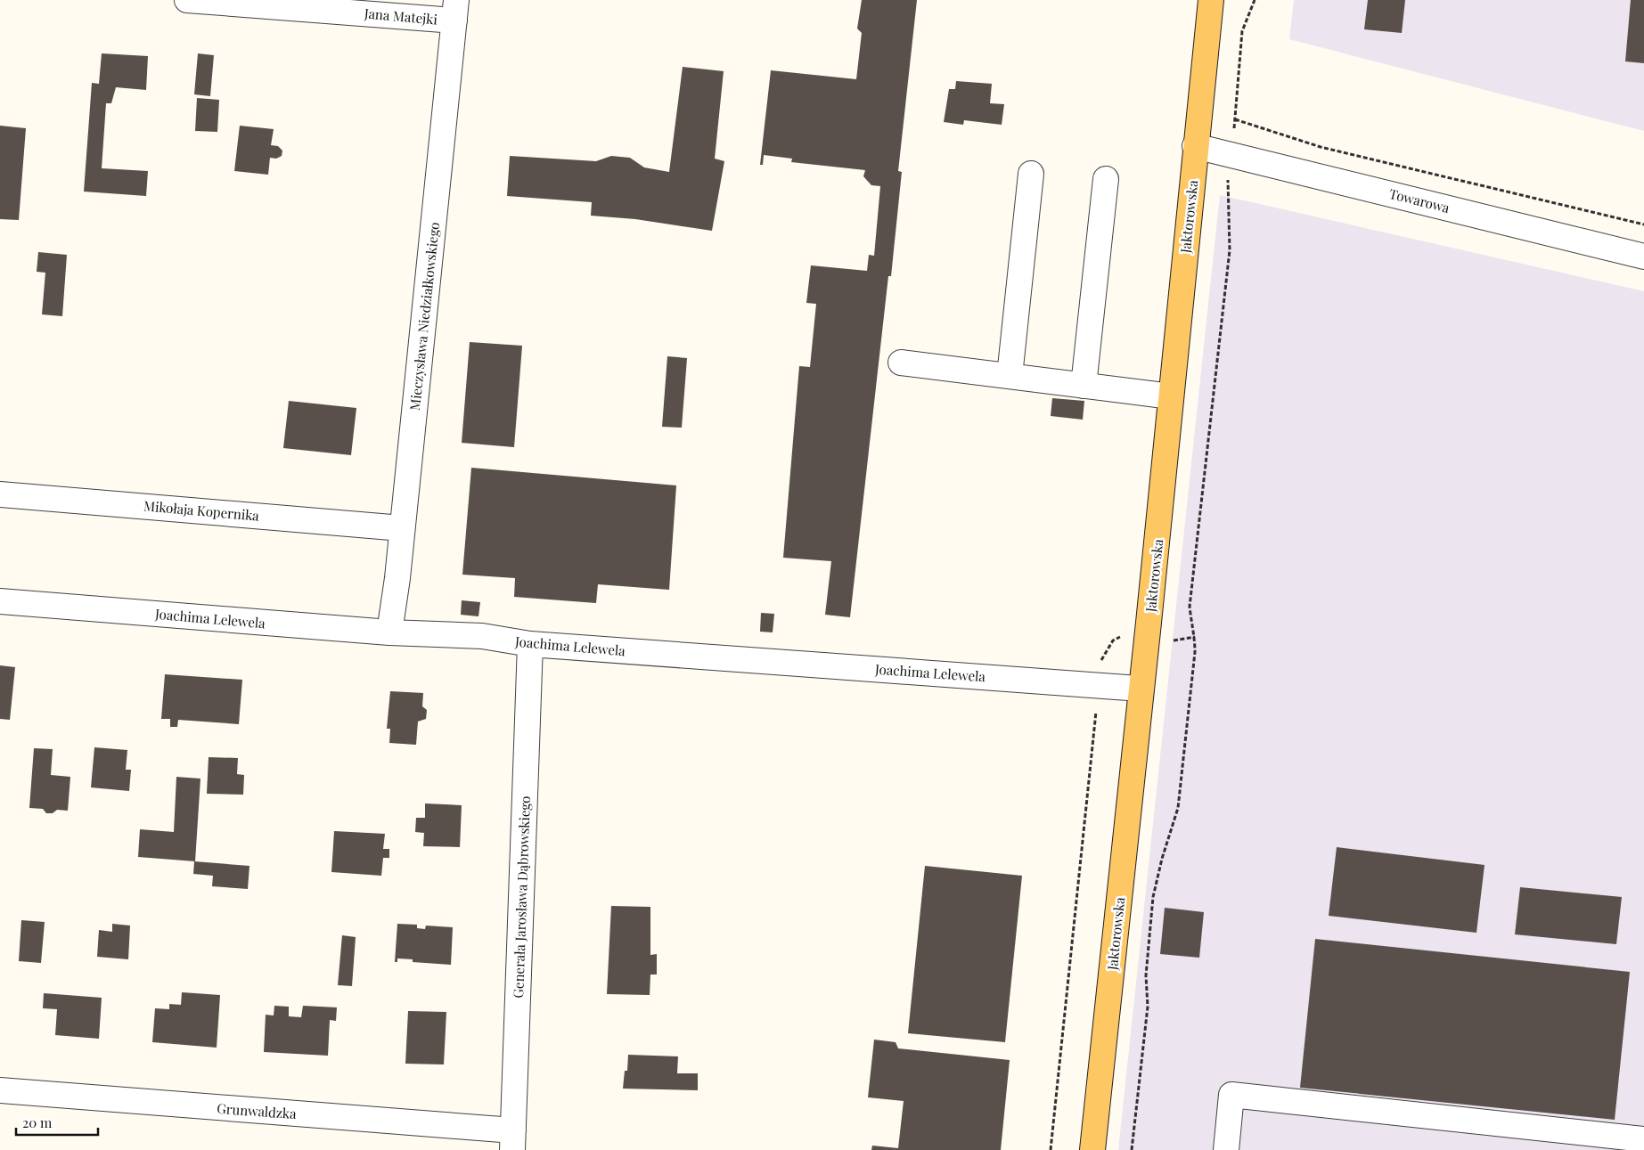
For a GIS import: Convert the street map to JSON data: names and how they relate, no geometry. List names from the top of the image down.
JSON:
{
  "streets": {
    "main road": ["Jaktorowska"],
    "street": [
      "Jana Matejki",
      "Towarowa",
      "Mieczysława Niedziałkowskiego",
      "Mikołaja Kopernika",
      "Joachima Lelewela",
      "Generała Jarosława Dąbrowskiego",
      "Grunwaldzka"
    ]
  },
  "crossings": [
    ["Jana Matejki", "Mieczysława Niedziałkowskiego"],
    ["Towarowa", "Jaktorowska"],
    ["Jaktorowska", "Joachima Lelewela"],
    ["Mieczysława Niedziałkowskiego", "Mikołaja Kopernika"],
    ["Mieczysława Niedziałkowskiego", "Joachima Lelewela"],
    ["Joachima Lelewela", "Generała Jarosława Dąbrowskiego"],
    ["Generała Jarosława Dąbrowskiego", "Grunwaldzka"]
  ],
  "scale_bar": "20 m"
}
